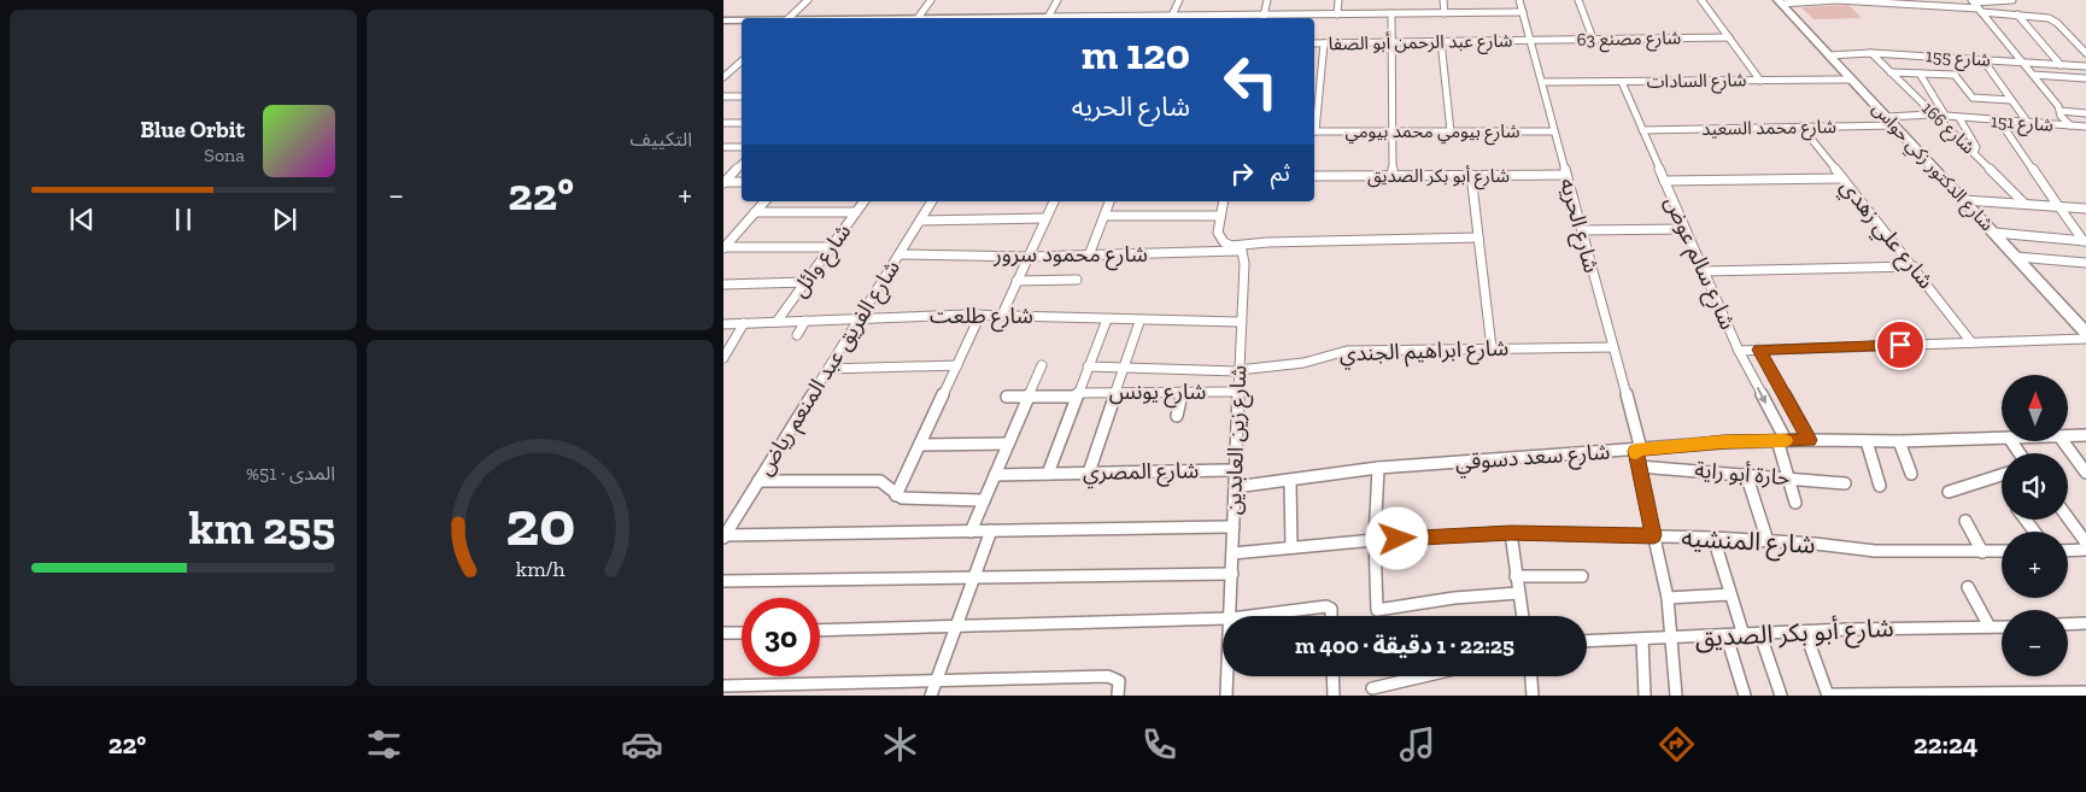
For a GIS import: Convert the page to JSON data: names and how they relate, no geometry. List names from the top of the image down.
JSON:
{
  "streets": {
    "street": [
      "شارع مصنع 63",
      "شارع عبد الرحمن أبو الصفا",
      "شارع 155",
      "شارع السادات",
      "شارع 151",
      "شارع محمد السعيد",
      "شارع 166",
      "شارع بيومي محمد بيومي",
      "شارع الدكتور زكي حواس",
      "شارع أبو بكر الصديق",
      "شارع الحريه",
      "شارع علي زهدي",
      "شارع محمود سرور",
      "شارع وائل",
      "شارع سالم عوض",
      "شارع طلعت",
      "شارع ابراهيم الجندي",
      "شارع الفريق عبد المنعم رياض",
      "شارع يونس",
      "شارع زين العابدين",
      "شارع سعد دسوقي",
      "شارع المصري",
      "حارة أبو راية",
      "شارع المنشيه"
    ]
  },
  "crossings": [
    ["شارع مصنع 63", "شارع عبد الرحمن أبو الصفا"],
    ["شارع مصنع 63", "شارع الحريه"],
    ["شارع عبد الرحمن أبو الصفا", "شارع الحريه"],
    ["شارع 155", "شارع 166"],
    ["شارع 155", "شارع الدكتور زكي حواس"],
    ["شارع السادات", "شارع الدكتور زكي حواس"],
    ["شارع السادات", "شارع الحريه"],
    ["شارع السادات", "شارع سالم عوض"],
    ["شارع 151", "شارع محمد السعيد"],
    ["شارع 151", "شارع 166"],
    ["شارع 151", "شارع الدكتور زكي حواس"],
    ["شارع محمد السعيد", "شارع الدكتور زكي حواس"],
    ["شارع محمد السعيد", "شارع علي زهدي"],
    ["شارع محمد السعيد", "شارع سالم عوض"],
    ["شارع بيومي محمد بيومي", "شارع الحريه"],
    ["شارع أبو بكر الصديق", "شارع الحريه"],
    ["شارع الحريه", "شارع ابراهيم الجندي"],
    ["شارع الحريه", "شارع سعد دسوقي"],
    ["شارع الحريه", "حارة أبو راية"],
    ["شارع الحريه", "شارع المنشيه"],
    ["شارع محمود سرور", "شارع الفريق عبد المنعم رياض"],
    ["شارع محمود سرور", "شارع زين العابدين"],
    ["شارع وائل", "شارع طلعت"],
    ["شارع سالم عوض", "شارع سعد دسوقي"],
    ["شارع سالم عوض", "حارة أبو راية"],
    ["شارع طلعت", "شارع الفريق عبد المنعم رياض"],
    ["شارع طلعت", "شارع زين العابدين"],
    ["شارع طلعت", "شارع المصري"],
    ["شارع ابراهيم الجندي", "شارع زين العابدين"],
    ["شارع ابراهيم الجندي", "شارع المصري"],
    ["شارع يونس", "شارع زين العابدين"],
    ["شارع يونس", "شارع المصري"],
    ["شارع زين العابدين", "شارع سعد دسوقي"],
    ["شارع زين العابدين", "شارع المصري"],
    ["شارع زين العابدين", "شارع المنشيه"]
  ],
  "north": "top",
  "page": {
    "tile": [
      "التكييف",
      ["المدى · 51%", "255 km"]
    ],
    "turn": ["120 m", "شارع الحريه"],
    "song": ["Blue Orbit", "Sona"],
    "then": "ثم",
    "heat": ["−", "22°", "+"],
    "map_buttons": ["+", "−"],
    "limit": "30",
    "trip": "22:25 · 1 دقيقة · 400 m",
    "tabs": ["22:24", "22°"],
    "gauge": ["20", "km/h"]
  }
}
